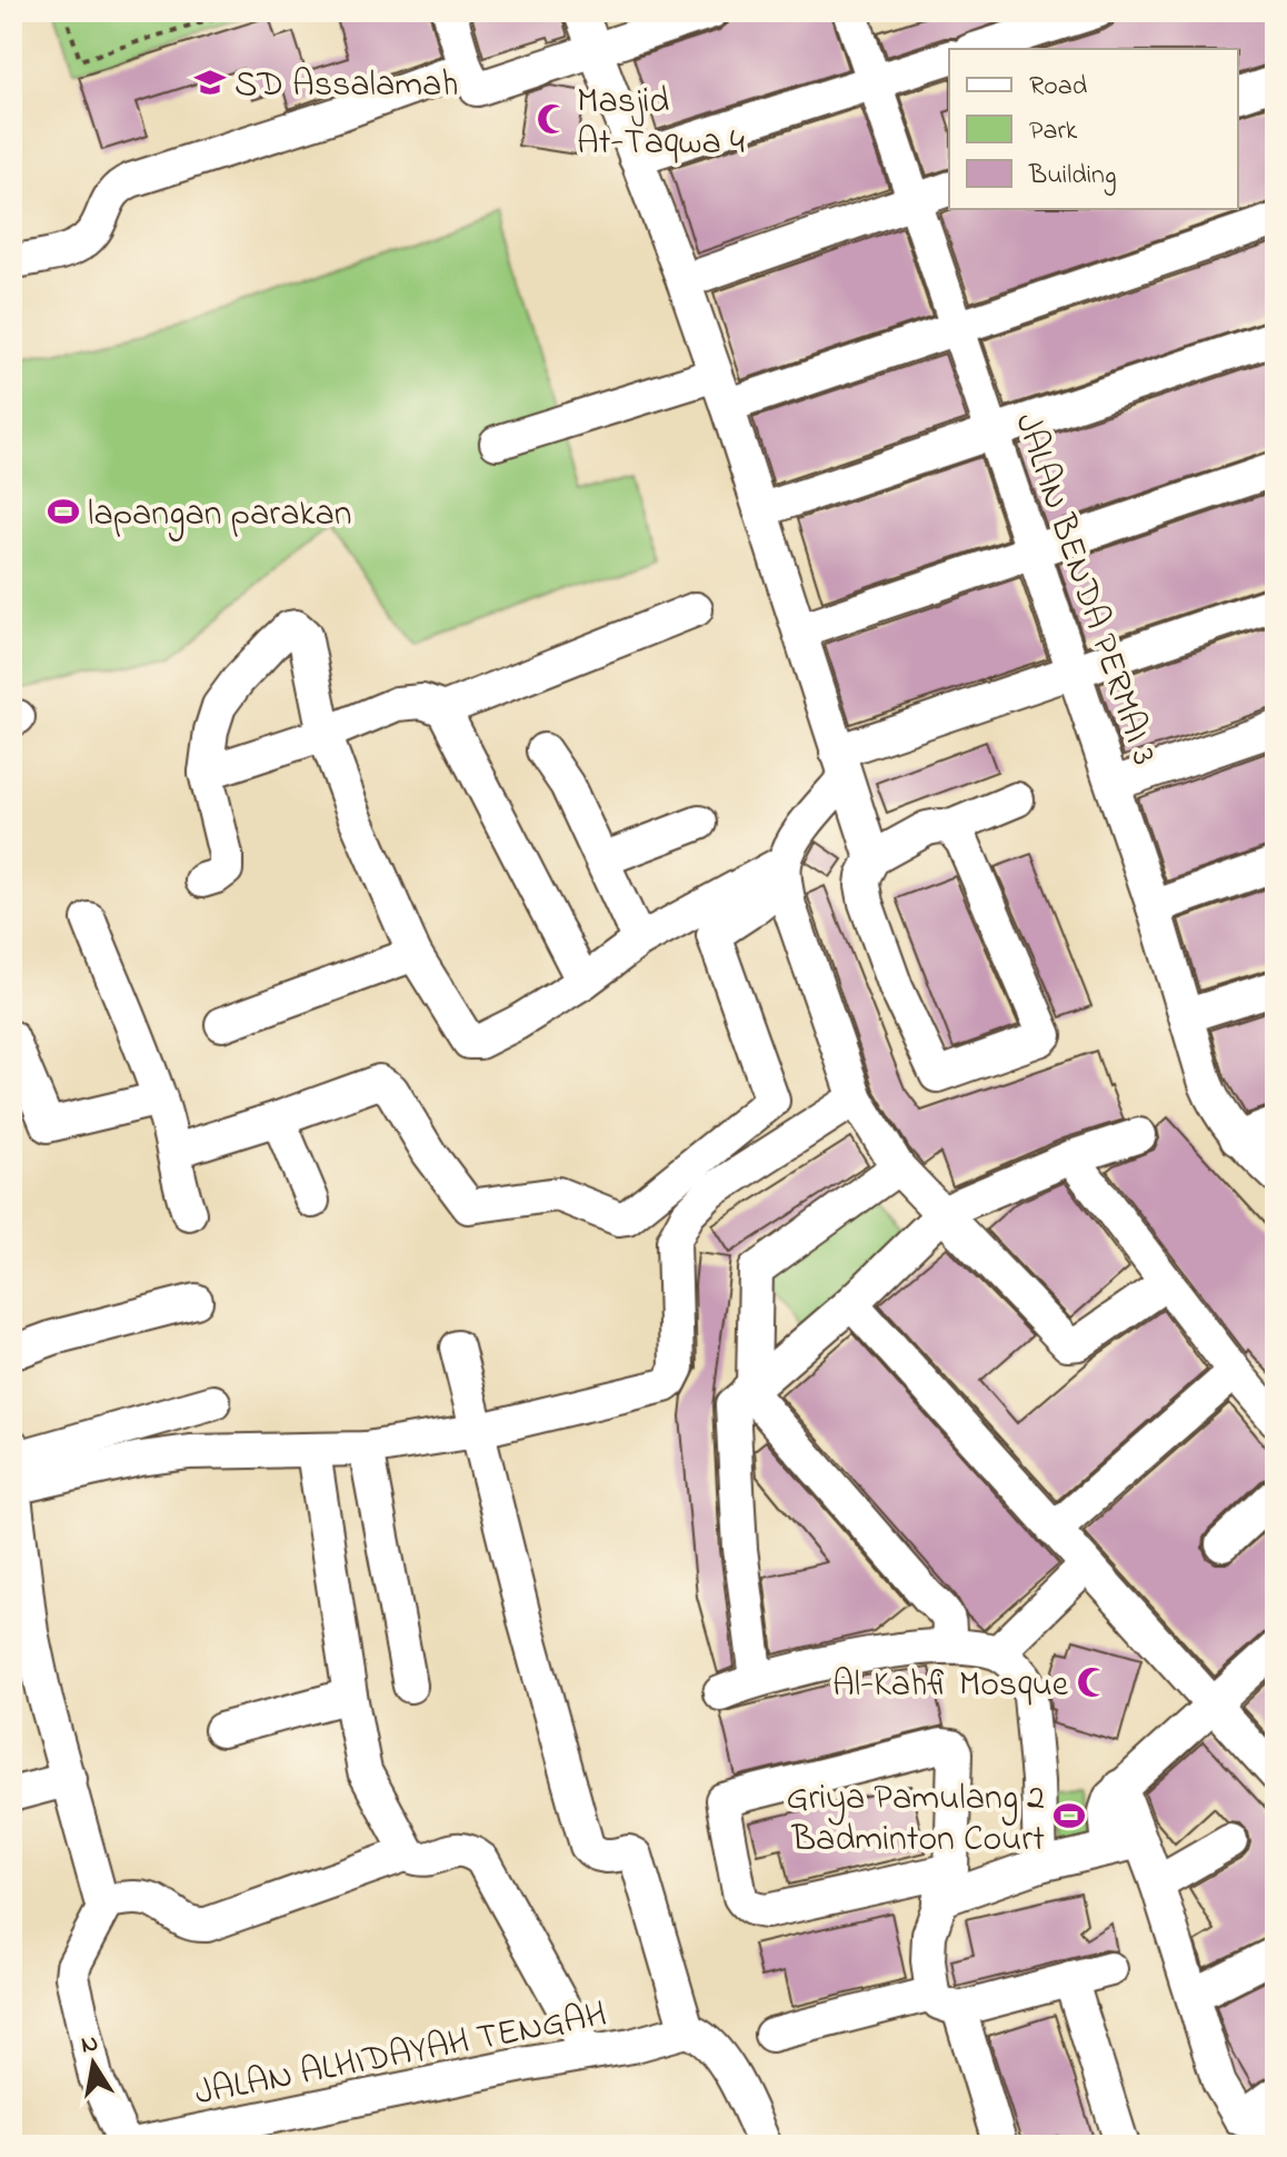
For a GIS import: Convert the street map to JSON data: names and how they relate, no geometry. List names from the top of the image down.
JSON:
{
  "streets": {
    "street": ["JALAN BENDA PERMAI 3", "JALAN ALHIDAYAH TENGAH"]
  },
  "places": {
    "school or university": ["SD Assalamah"],
    "mosque": ["Masjid At-Taqwa 4", "Al-Kahfi Mosque"],
    "sports": ["lapangan parakan", "Griya Pamulang 2 Badminton Court"]
  },
  "legend": ["Road", "Park", "Building"],
  "north": "top"
}
